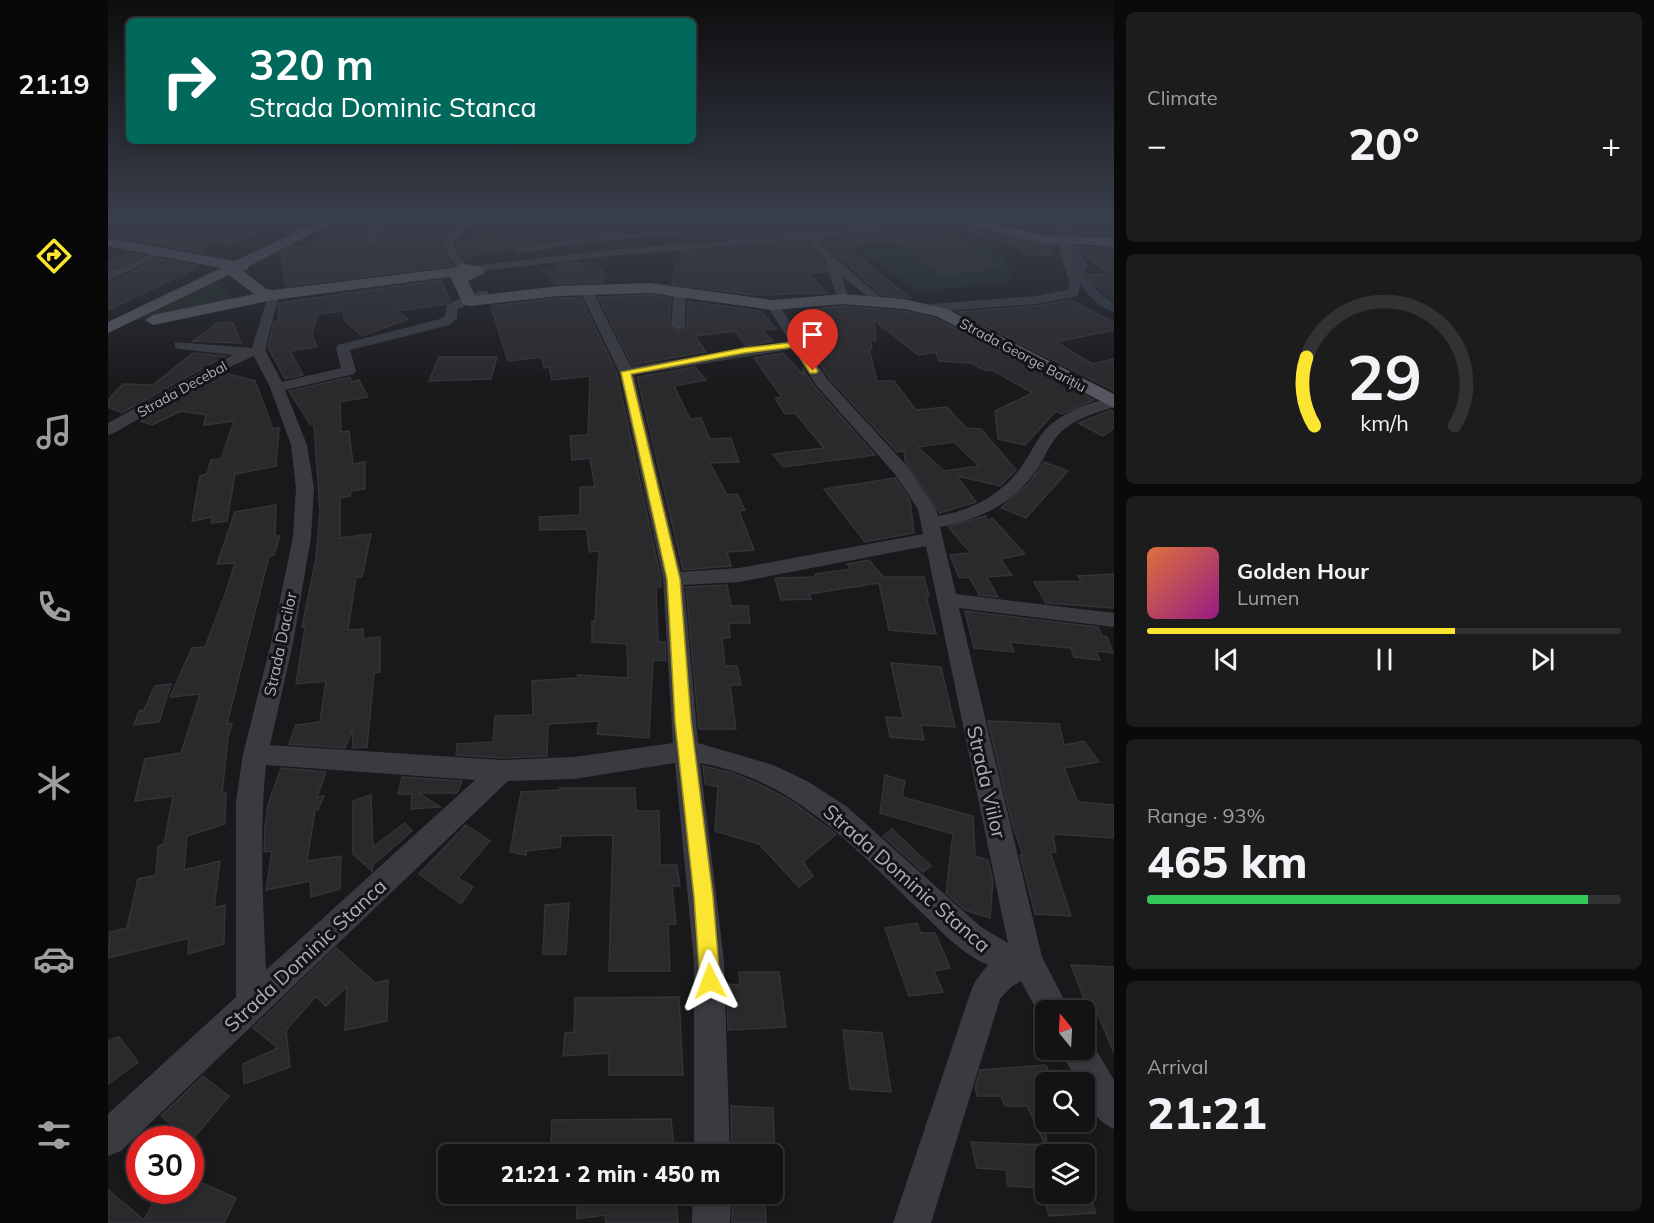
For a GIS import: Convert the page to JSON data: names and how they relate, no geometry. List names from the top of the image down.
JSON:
{
  "streets": {
    "main road": ["Strada George Barițiu"],
    "street": [
      "Strada Decebal",
      "Strada Dacilor",
      "Strada Viilor",
      "Strada Dominic Stanca"
    ]
  },
  "crossings": [
    ["Strada George Barițiu", "Strada Viilor"],
    ["Strada Decebal", "Strada Dacilor"],
    ["Strada Dacilor", "Strada Dominic Stanca"],
    ["Strada Viilor", "Strada Dominic Stanca"]
  ],
  "north": "top",
  "page": {
    "tabs": "21:19",
    "tile": [
      "Climate",
      ["Range · 93%", "465 km"],
      ["Arrival", "21:21"]
    ],
    "turn": ["320 m", "Strada Dominic Stanca"],
    "heat": ["−", "20°", "+"],
    "song": ["Golden Hour", "Lumen"],
    "limit": "30",
    "trip": "21:21 · 2 min · 450 m",
    "gauge": ["29", "km/h"]
  }
}
